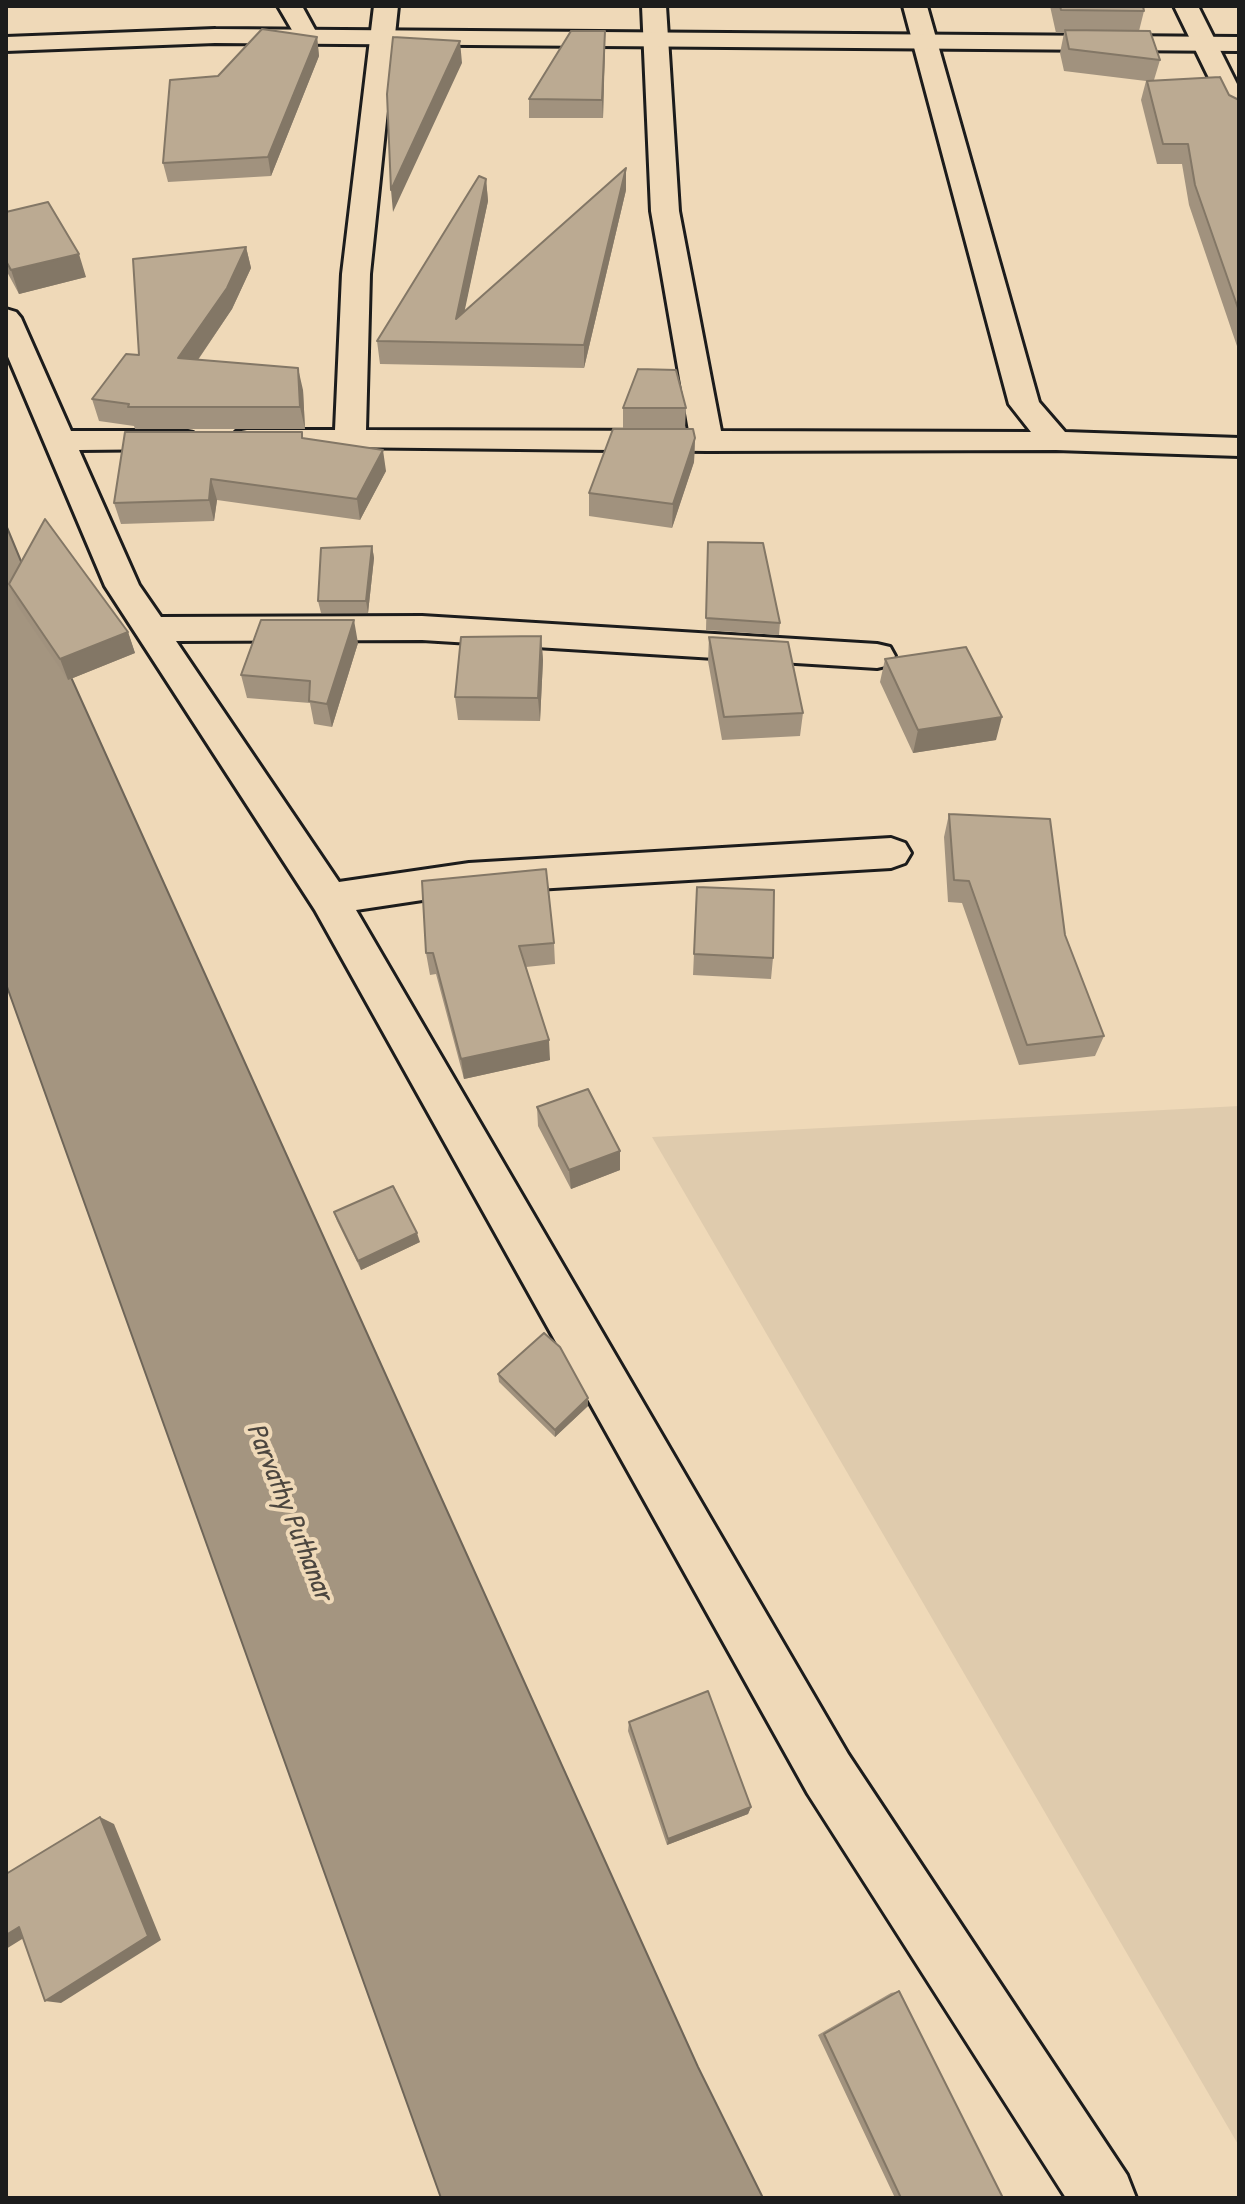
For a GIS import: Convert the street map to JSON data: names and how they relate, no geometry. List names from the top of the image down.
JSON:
{
  "water": ["Parvathy Puthanar"]
}
